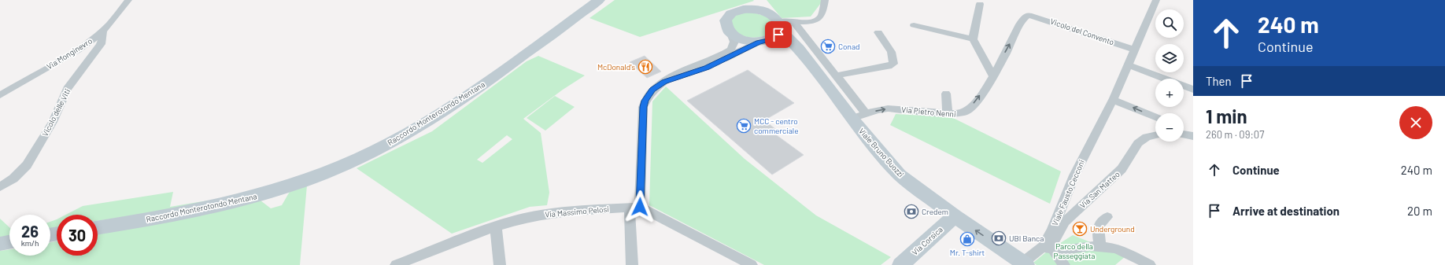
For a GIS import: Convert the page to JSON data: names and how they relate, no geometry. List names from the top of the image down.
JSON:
{
  "streets": {
    "main road": ["Raccordo Monterotondo Mentana", "Viale Bruno Buozzi", "Via Corsica"],
    "street": [
      "Vicolo del Convento",
      "Via Monginevro",
      "Via Pietro Nenni",
      "Vicolo delle Viti",
      "Via San Matteo",
      "Viale Fausto Cecconi",
      "Via Massimo Pelosi"
    ]
  },
  "crossings": [
    ["Vicolo del Convento", "Via Pietro Nenni"],
    ["Vicolo del Convento", "Viale Fausto Cecconi"],
    ["Via Monginevro", "Vicolo delle Viti"],
    ["Via Pietro Nenni", "Viale Bruno Buozzi"],
    ["Viale Bruno Buozzi", "Via Corsica"],
    ["Via San Matteo", "Viale Fausto Cecconi"]
  ],
  "one_way": ["Via Pietro Nenni"],
  "parks": ["Parco della Passeggiata"],
  "places": {
    "supermarket": ["Conad", "MCC - centro commerciale"],
    "restaurant": ["McDonald's"],
    "bank": ["Credem", "UBI Banca"],
    "bar": ["Underground"],
    "shop": ["Mr. T-shirt"]
  },
  "page": {
    "turn": ["240 m", "Continue"],
    "map_buttons": ["+", "−"],
    "then": "Then",
    "heading": ["1 min", "260 m · 09:07"],
    "list": [
      {
        "name": "Continue",
        "value": "240 m"
      },
      {
        "name": "Arrive at destination",
        "value": "20 m"
      }
    ],
    "speed": "26 km/h",
    "limit": "30"
  }
}
